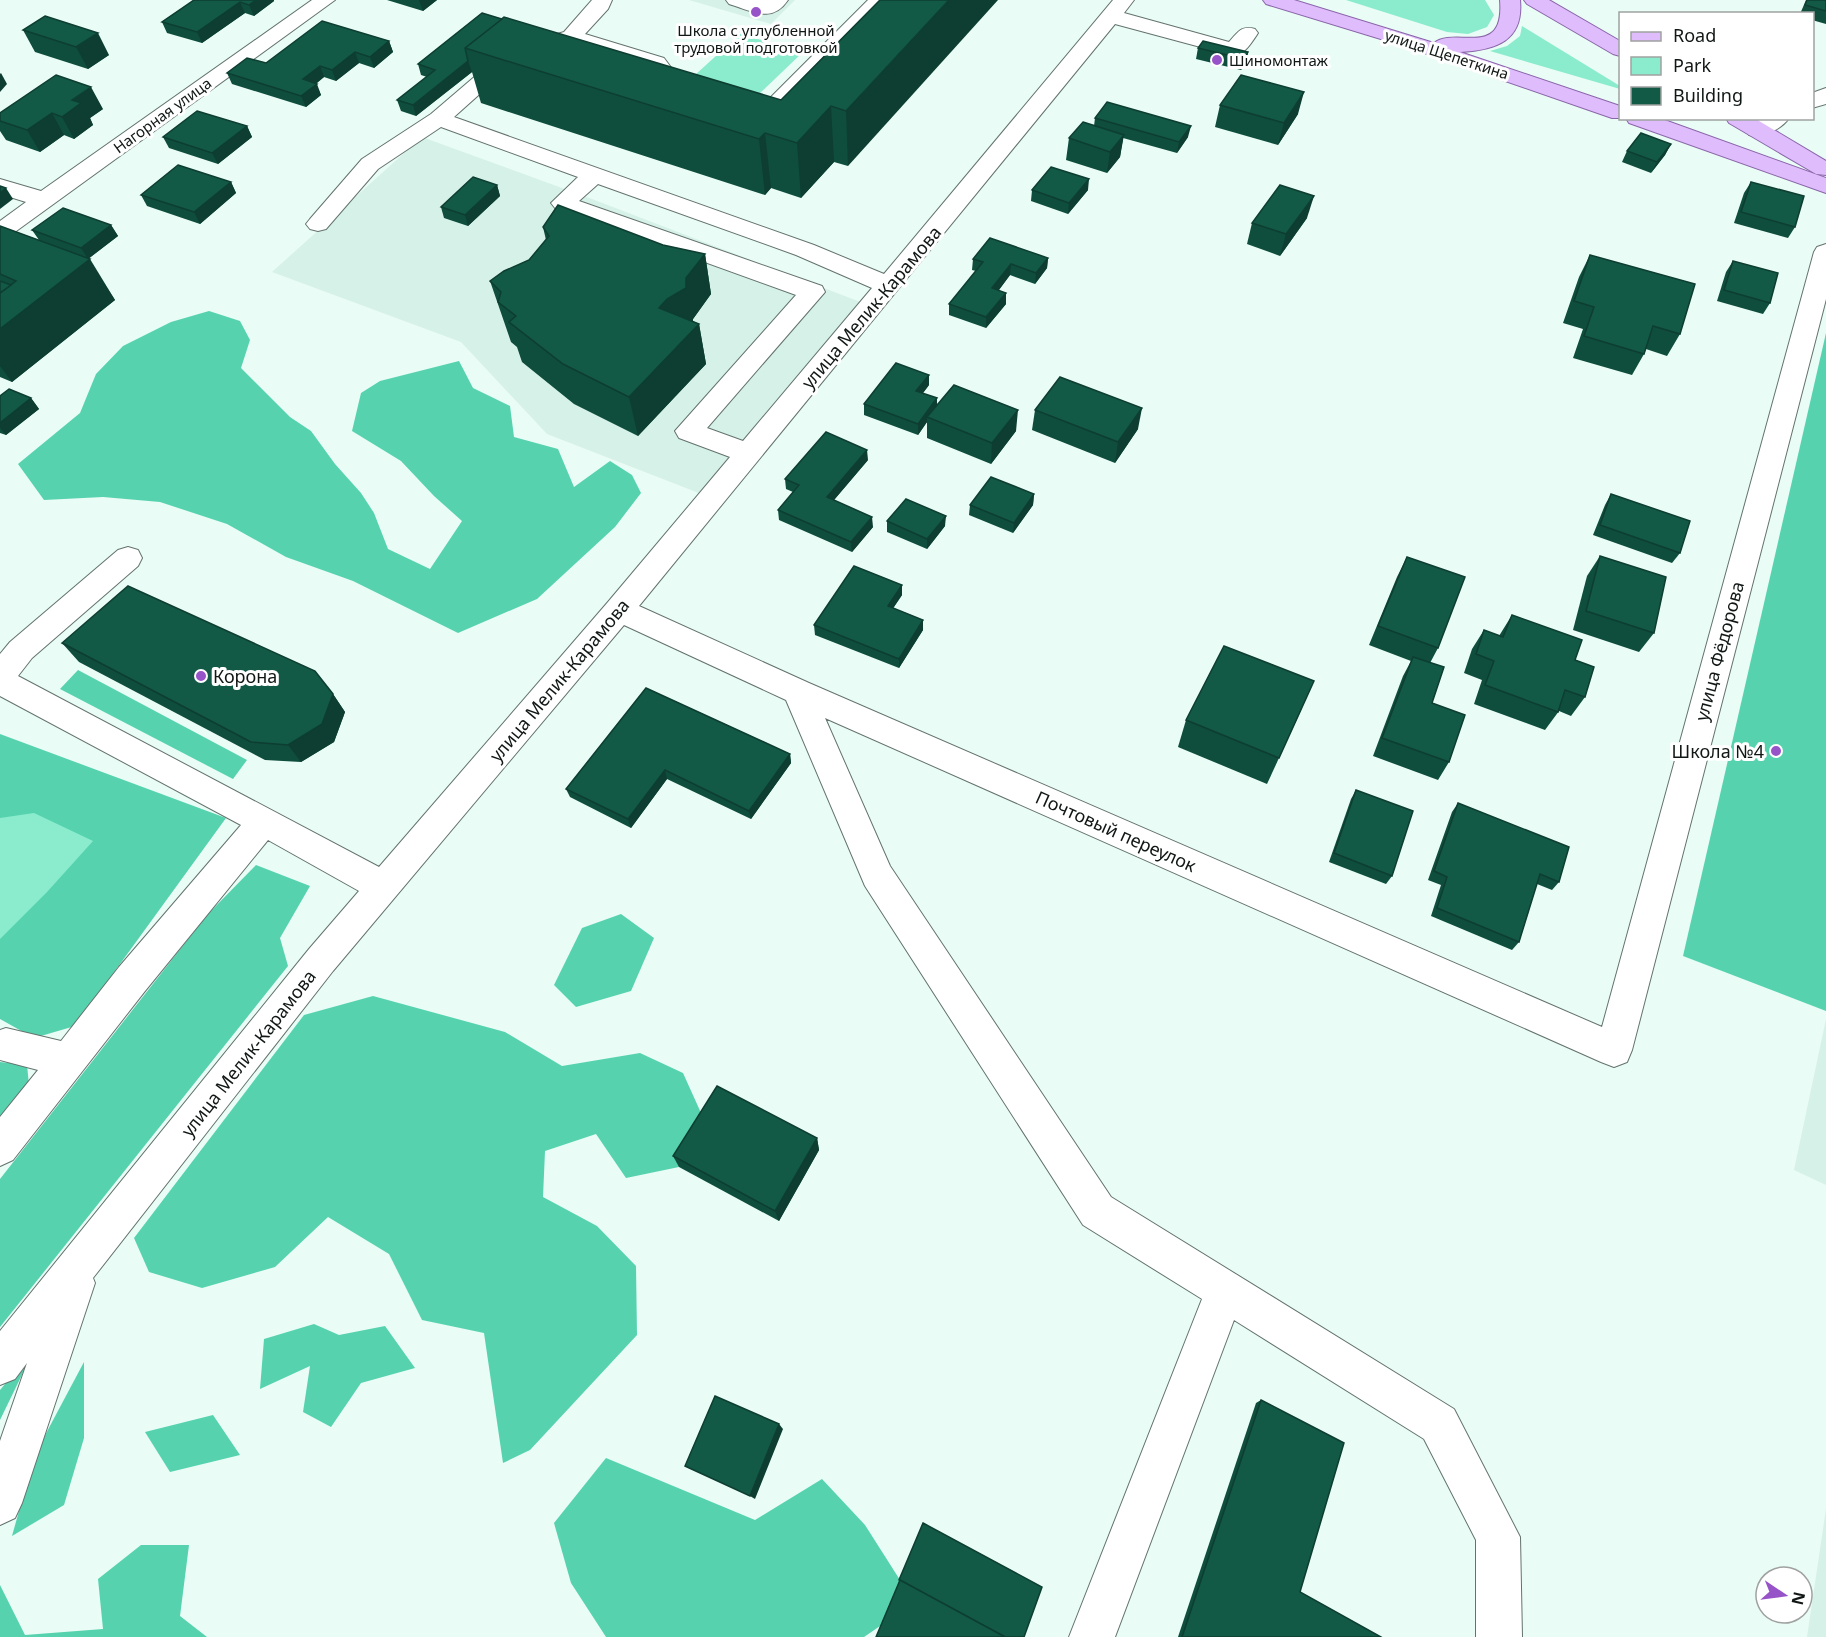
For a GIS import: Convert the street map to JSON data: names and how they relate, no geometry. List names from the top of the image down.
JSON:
{
  "streets": {
    "main road": ["улица Щепеткина"],
    "street": [
      "Нагорная улица",
      "улица Мелик-Карамова",
      "улица Фёдорова",
      "Почтовый переулок"
    ]
  },
  "crossings": [
    ["улица Мелик-Карамова", "Почтовый переулок"],
    ["улица Фёдорова", "Почтовый переулок"]
  ],
  "places": [
    "Школа с углубленной трудовой подготовкой",
    "Шиномонтаж",
    "Корона",
    "Школа №4"
  ],
  "legend": ["Road", "Park", "Building"],
  "north": "right"
}
